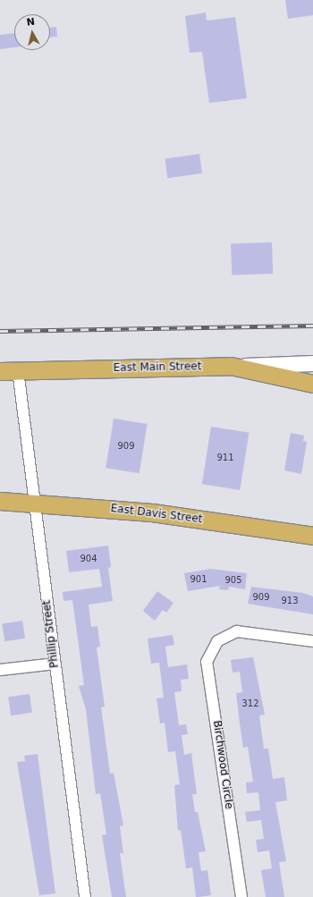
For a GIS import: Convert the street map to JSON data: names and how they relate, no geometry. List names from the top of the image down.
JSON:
{
  "streets": {
    "main road": ["East Main Street", "East Davis Street"],
    "street": ["Phillip Street", "Birchwood Circle"]
  },
  "crossings": [
    ["East Main Street", "Phillip Street"],
    ["East Davis Street", "Phillip Street"]
  ],
  "house_numbers": [
    "909",
    "911",
    "904",
    "901",
    "905",
    "909",
    "913",
    "312"
  ],
  "north": "top"
}
